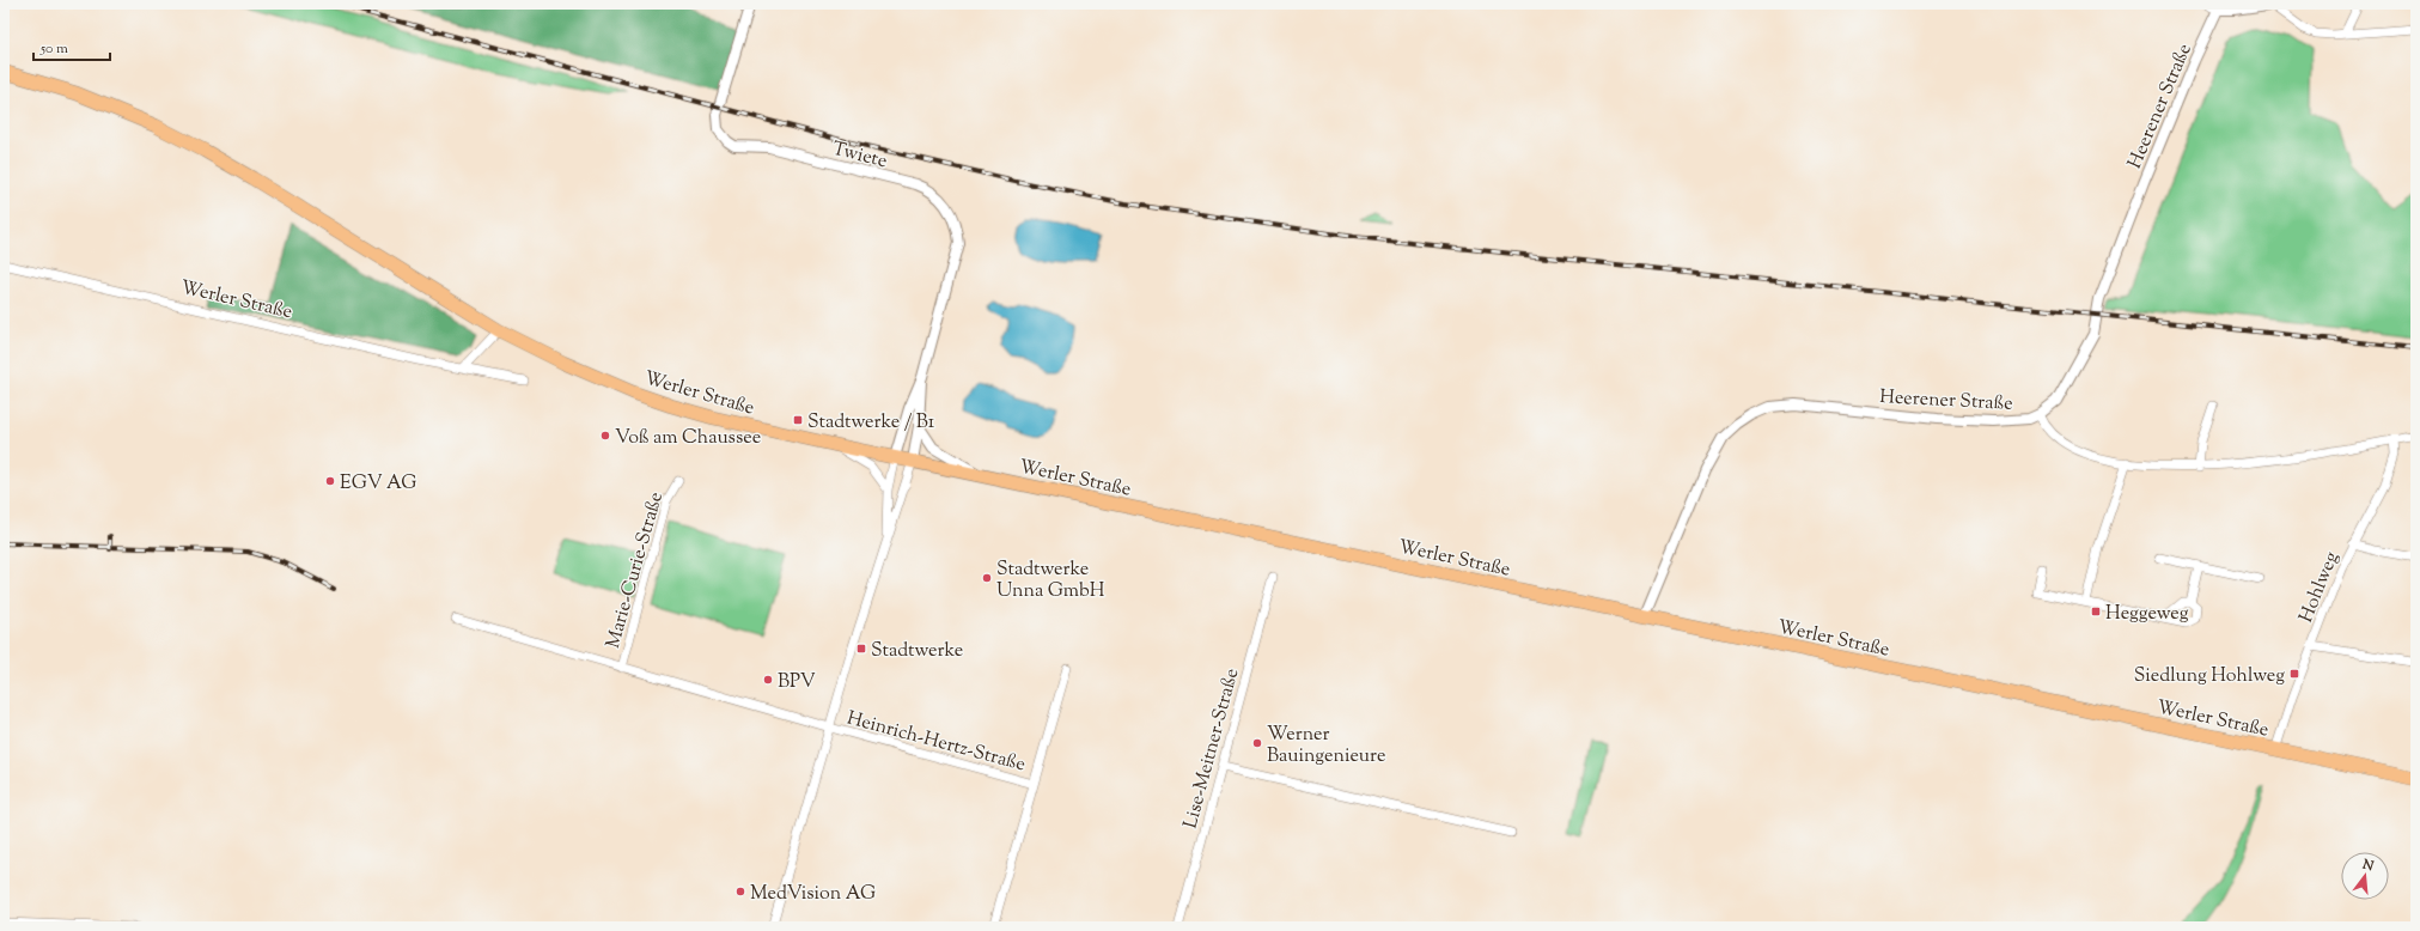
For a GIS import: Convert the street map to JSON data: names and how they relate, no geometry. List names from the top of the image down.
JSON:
{
  "streets": {
    "main road": ["Werler Straße"],
    "street": [
      "Heerener Straße",
      "Twiete",
      "Marie-Curie-Straße",
      "Hohlweg",
      "Heinrich-Hertz-Straße",
      "Lise-Meitner-Straße"
    ]
  },
  "crossings": [
    ["Heerener Straße", "Werler Straße"],
    ["Twiete", "Werler Straße"],
    ["Twiete", "Heinrich-Hertz-Straße"],
    ["Werler Straße", "Hohlweg"],
    ["Werler Straße", "Heinrich-Hertz-Straße"],
    ["Marie-Curie-Straße", "Heinrich-Hertz-Straße"]
  ],
  "places": {
    "transit": [
      "Stadtwerke / B1",
      "Heggeweg",
      "Stadtwerke",
      "Siedlung Hohlweg"
    ],
    "other": [
      "Voß am Chaussee",
      "EGV AG",
      "Stadtwerke Unna GmbH",
      "BPV",
      "Werner Bauingenieure",
      "MedVision AG"
    ]
  },
  "scale_bar": "50 m",
  "north": "top"
}
